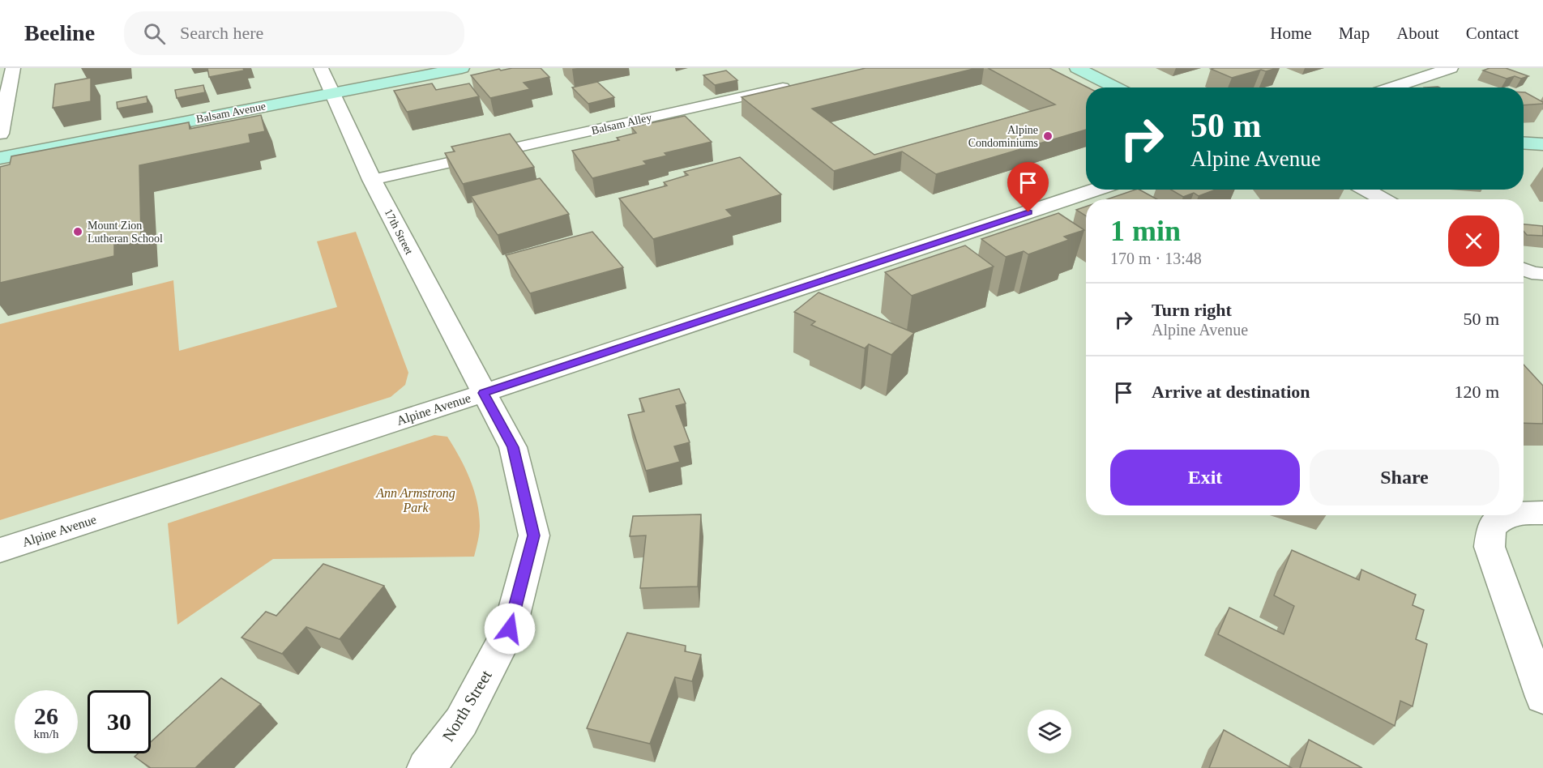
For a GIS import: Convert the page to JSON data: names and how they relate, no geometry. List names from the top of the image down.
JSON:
{
  "streets": {
    "street": [
      "Balsam Avenue",
      "17th Street",
      "Alpine Avenue",
      "North Street"
    ],
    "lane": ["Balsam Alley"]
  },
  "crossings": [
    ["Balsam Avenue", "17th Street"],
    ["Balsam Alley", "17th Street"],
    ["17th Street", "Alpine Avenue"],
    ["17th Street", "North Street"],
    ["Alpine Avenue", "North Street"]
  ],
  "parks": ["Ann Armstrong Park"],
  "places": ["Alpine Condominiums", "Mount Zion Lutheran School"],
  "page": {
    "header": "Beeline",
    "search": "Search here",
    "nav": [
      "Home",
      "Map",
      "About",
      "Contact"
    ],
    "turn": ["50 m", "Alpine Avenue"],
    "heading": ["1 min", "170 m · 13:48"],
    "list": [
      {
        "name": "Turn right",
        "note": "Alpine Avenue",
        "value": "50 m"
      },
      {
        "name": "Arrive at destination",
        "value": "120 m"
      }
    ],
    "buttons": ["Exit", "Share"],
    "speed": "26 km/h",
    "limit": "30"
  }
}
